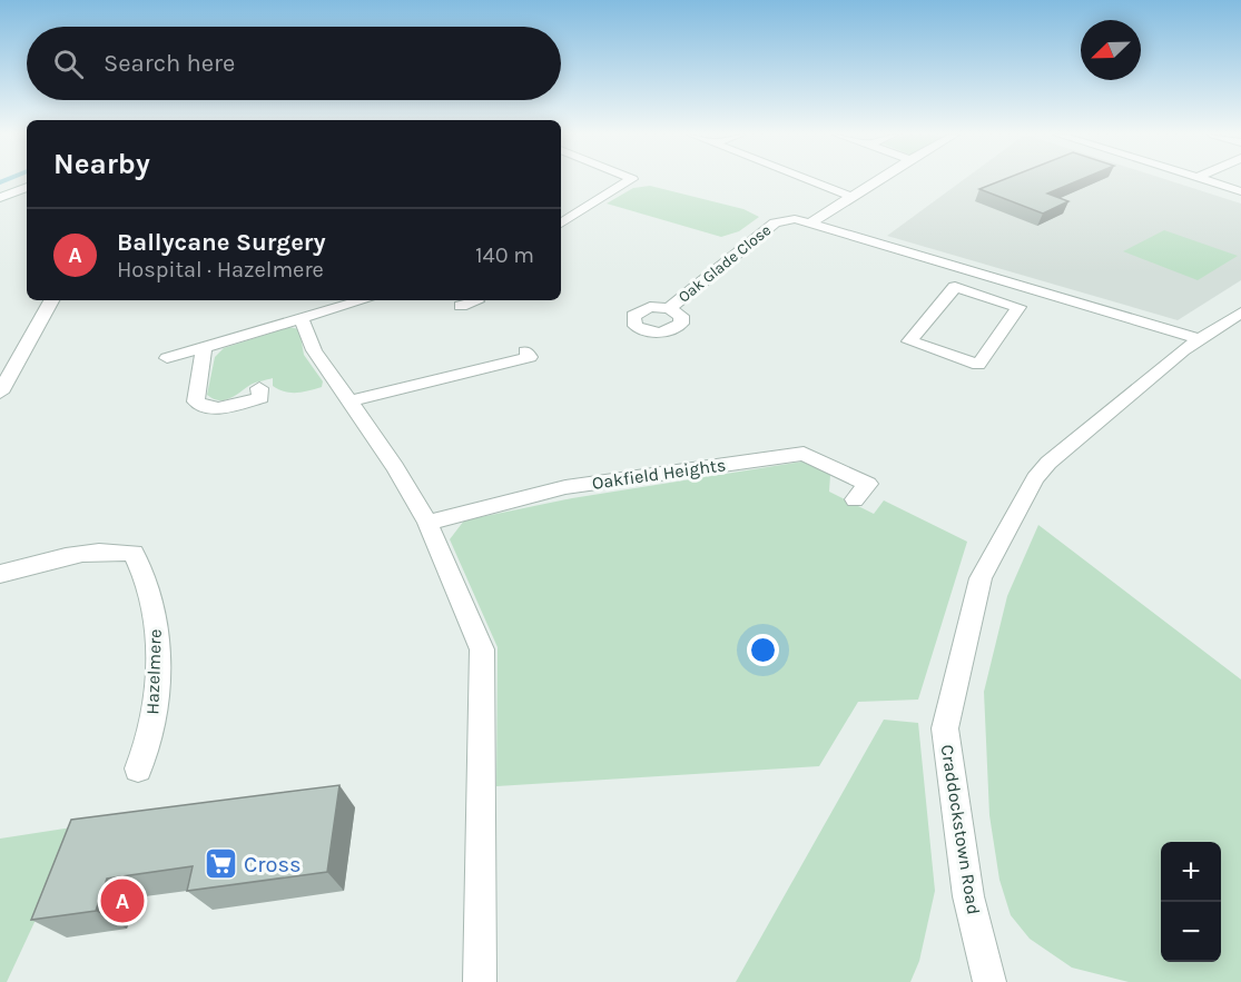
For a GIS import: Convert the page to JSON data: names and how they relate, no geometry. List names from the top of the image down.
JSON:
{
  "streets": {
    "street": [
      "Oak Glade Close",
      "Oakfield Heights",
      "Hazelmere",
      "Craddockstown Road"
    ]
  },
  "places": {
    "supermarket": ["Cross"]
  },
  "north": "bottom left",
  "page": {
    "search": "Search here",
    "heading": "Nearby",
    "list": [
      {
        "mark": "A",
        "name": "Ballycane Surgery",
        "note": "Hospital · Hazelmere",
        "value": "140 m"
      }
    ],
    "map_buttons": ["+", "−"],
    "pins": "A"
  }
}
